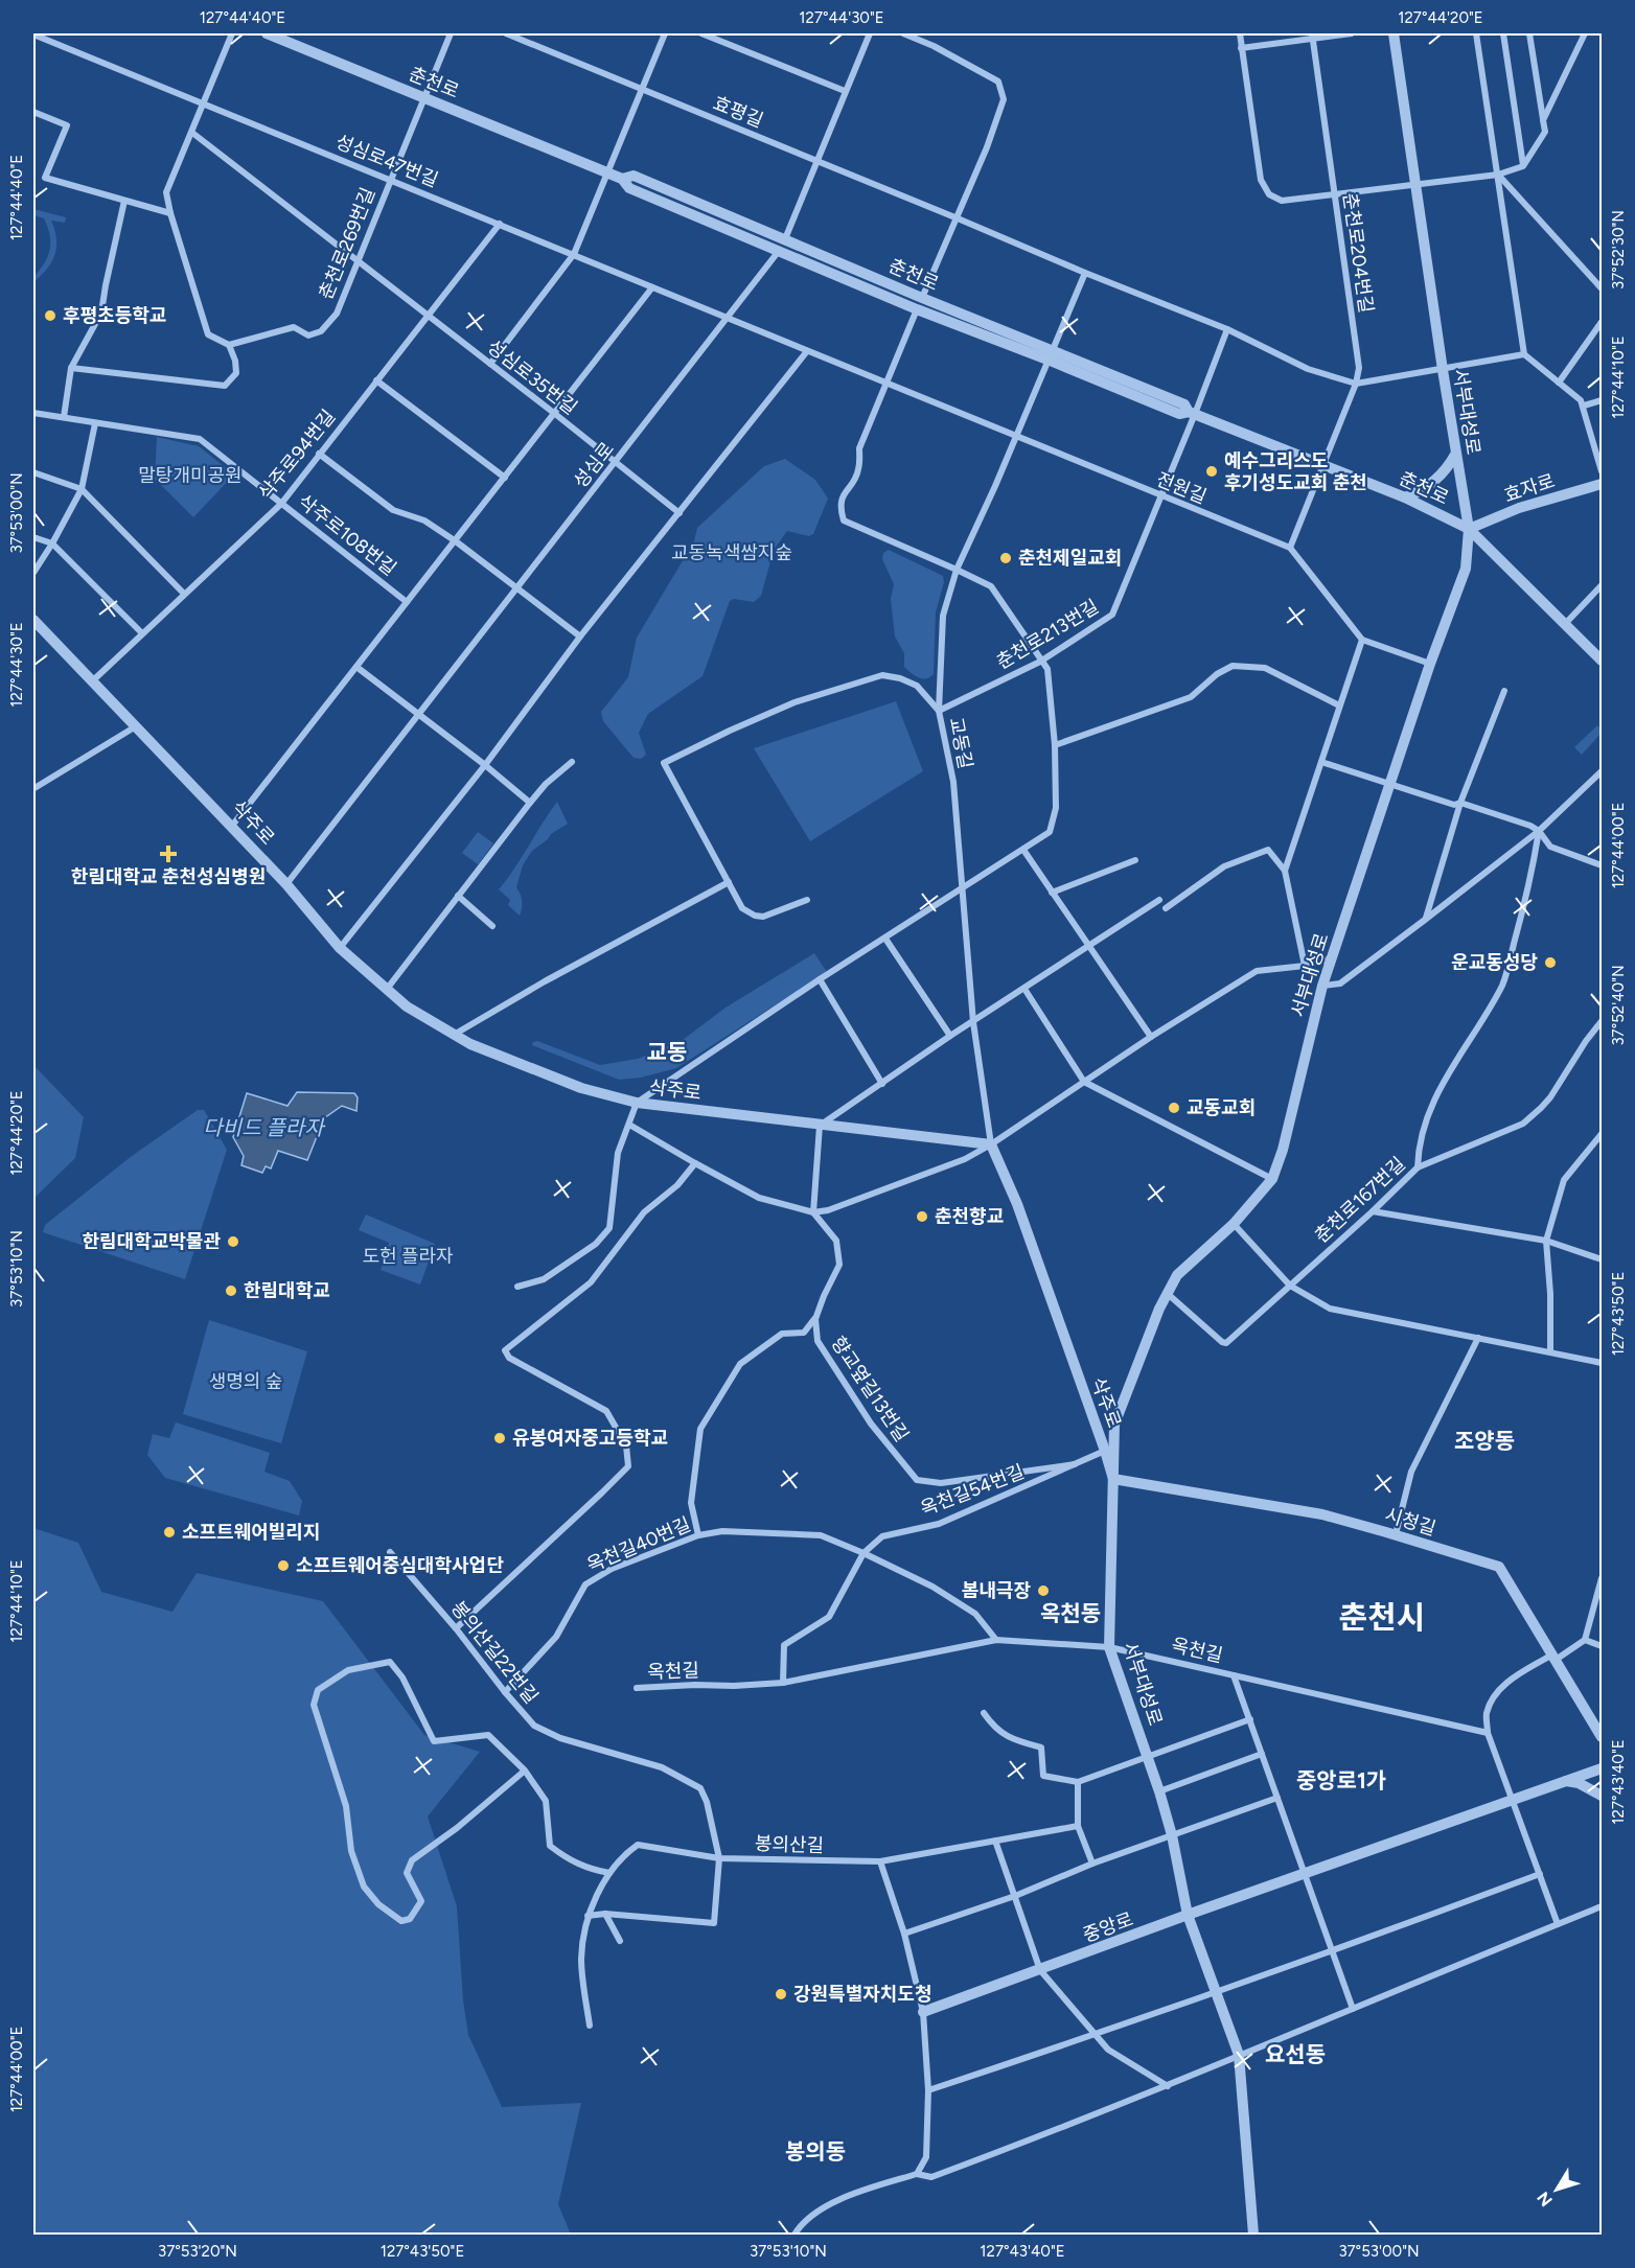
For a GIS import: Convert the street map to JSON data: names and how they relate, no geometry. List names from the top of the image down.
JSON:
{
  "streets": {
    "street": [
      "춘천로",
      "효평길",
      "성심로47번길",
      "춘천로269번길",
      "춘천로204번길",
      "성심로35번길",
      "서부대성로",
      "삭주로94번길",
      "성심로",
      "전원길",
      "효자로",
      "삭주로108번길",
      "춘천로213번길",
      "교동길",
      "삭주로",
      "춘천로167번길",
      "향교옆길13번길",
      "옥천길54번길",
      "시청길",
      "옥천길40번길",
      "옥천길",
      "봉의산길22번길",
      "봉의산길",
      "중앙로"
    ]
  },
  "crossings": [
    ["춘천로", "춘천로269번길"],
    ["춘천로", "춘천로204번길"],
    ["춘천로", "서부대성로"],
    ["춘천로", "성심로"],
    ["춘천로", "효자로"],
    ["춘천로", "춘천로213번길"],
    ["효평길", "춘천로204번길"],
    ["효평길", "서부대성로"],
    ["효평길", "성심로"],
    ["성심로47번길", "춘천로269번길"],
    ["성심로47번길", "삭주로94번길"],
    ["성심로47번길", "성심로"],
    ["성심로47번길", "전원길"],
    ["춘천로269번길", "성심로35번길"],
    ["춘천로204번길", "전원길"],
    ["성심로35번길", "삭주로94번길"],
    ["성심로35번길", "성심로"],
    ["서부대성로", "효자로"],
    ["서부대성로", "삭주로"],
    ["서부대성로", "춘천로167번길"],
    ["서부대성로", "시청길"],
    ["서부대성로", "옥천길"],
    ["서부대성로", "중앙로"],
    ["삭주로94번길", "삭주로108번길"],
    ["삭주로94번길", "삭주로"],
    ["성심로", "전원길"],
    ["성심로", "삭주로"],
    ["전원길", "춘천로213번길"],
    ["춘천로213번길", "교동길"],
    ["교동길", "삭주로"],
    ["삭주로", "옥천길54번길"],
    ["삭주로", "시청길"],
    ["향교옆길13번길", "옥천길54번길"],
    ["옥천길54번길", "옥천길40번길"],
    ["옥천길54번길", "옥천길"],
    ["옥천길40번길", "옥천길"],
    ["옥천길40번길", "봉의산길22번길"],
    ["봉의산길22번길", "봉의산길"]
  ],
  "districts": [
    "교동",
    "조양동",
    "옥천동",
    "춘천시",
    "중앙로1가",
    "요선동",
    "봉의동"
  ],
  "water": ["다비드 플라자"],
  "parks": [
    "말탕개미공원",
    "교동녹색쌈지숲",
    "도헌 플라자",
    "생명의 숲"
  ],
  "places": {
    "other": [
      "후평초등학교",
      "예수그리스도 후기성도교회 춘천",
      "춘천제일교회",
      "운교동성당",
      "교동교회",
      "춘천향교",
      "한림대학교박물관",
      "한림대학교",
      "유봉여자중고등학교",
      "소프트웨어빌리지",
      "소프트웨어중심대학사업단",
      "봄내극장",
      "강원특별자치도청"
    ],
    "health": ["한림대학교 춘천성심병원"]
  },
  "north": "bottom left",
  "coordinates": [
    "127°44'40\"E",
    "127°44'30\"E",
    "127°44'20\"E",
    "37°52'30\"N",
    "127°44'10\"E",
    "37°53'00\"N",
    "127°44'00\"E",
    "37°52'40\"N",
    "37°53'10\"N",
    "127°43'50\"E",
    "127°43'40\"E",
    "37°53'20\"N"
  ]
}
